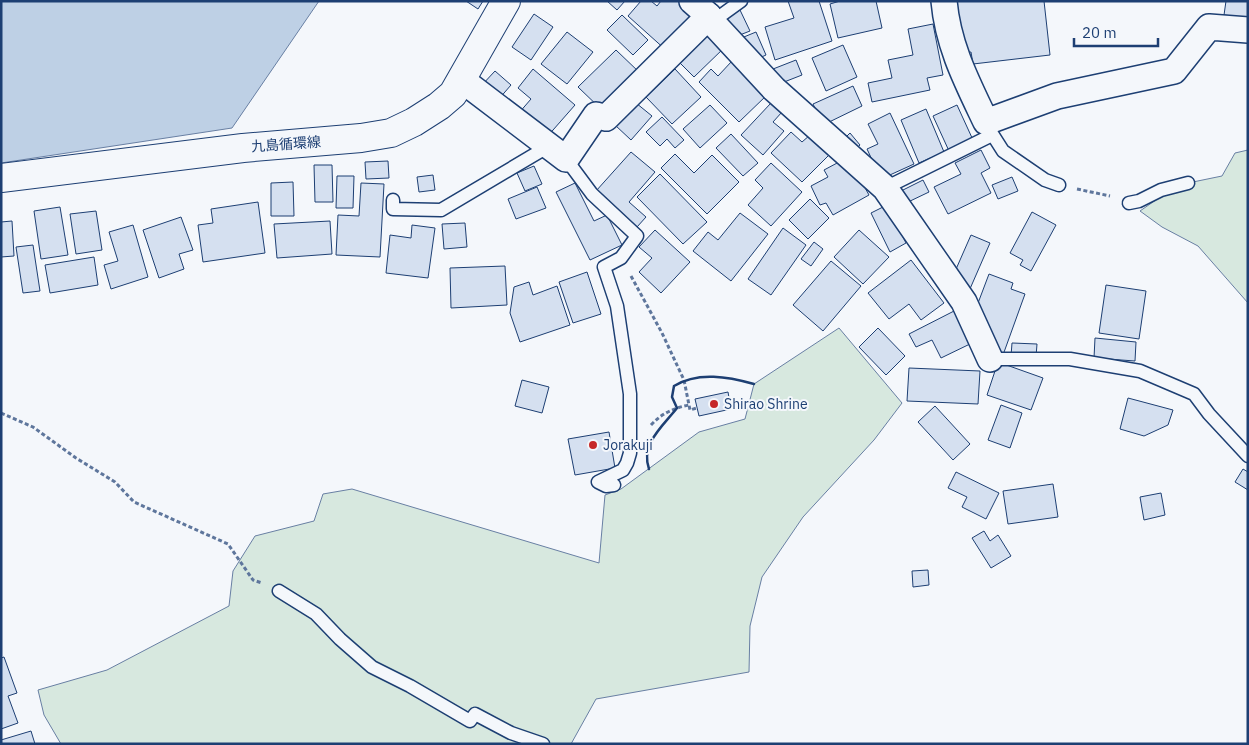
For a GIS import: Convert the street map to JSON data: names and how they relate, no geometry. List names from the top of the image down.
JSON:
{
  "streets": {
    "main road": ["九島循環線"]
  },
  "places": ["Shirao Shrine", "Jorakuji"],
  "scale_bar": "20 m"
}
